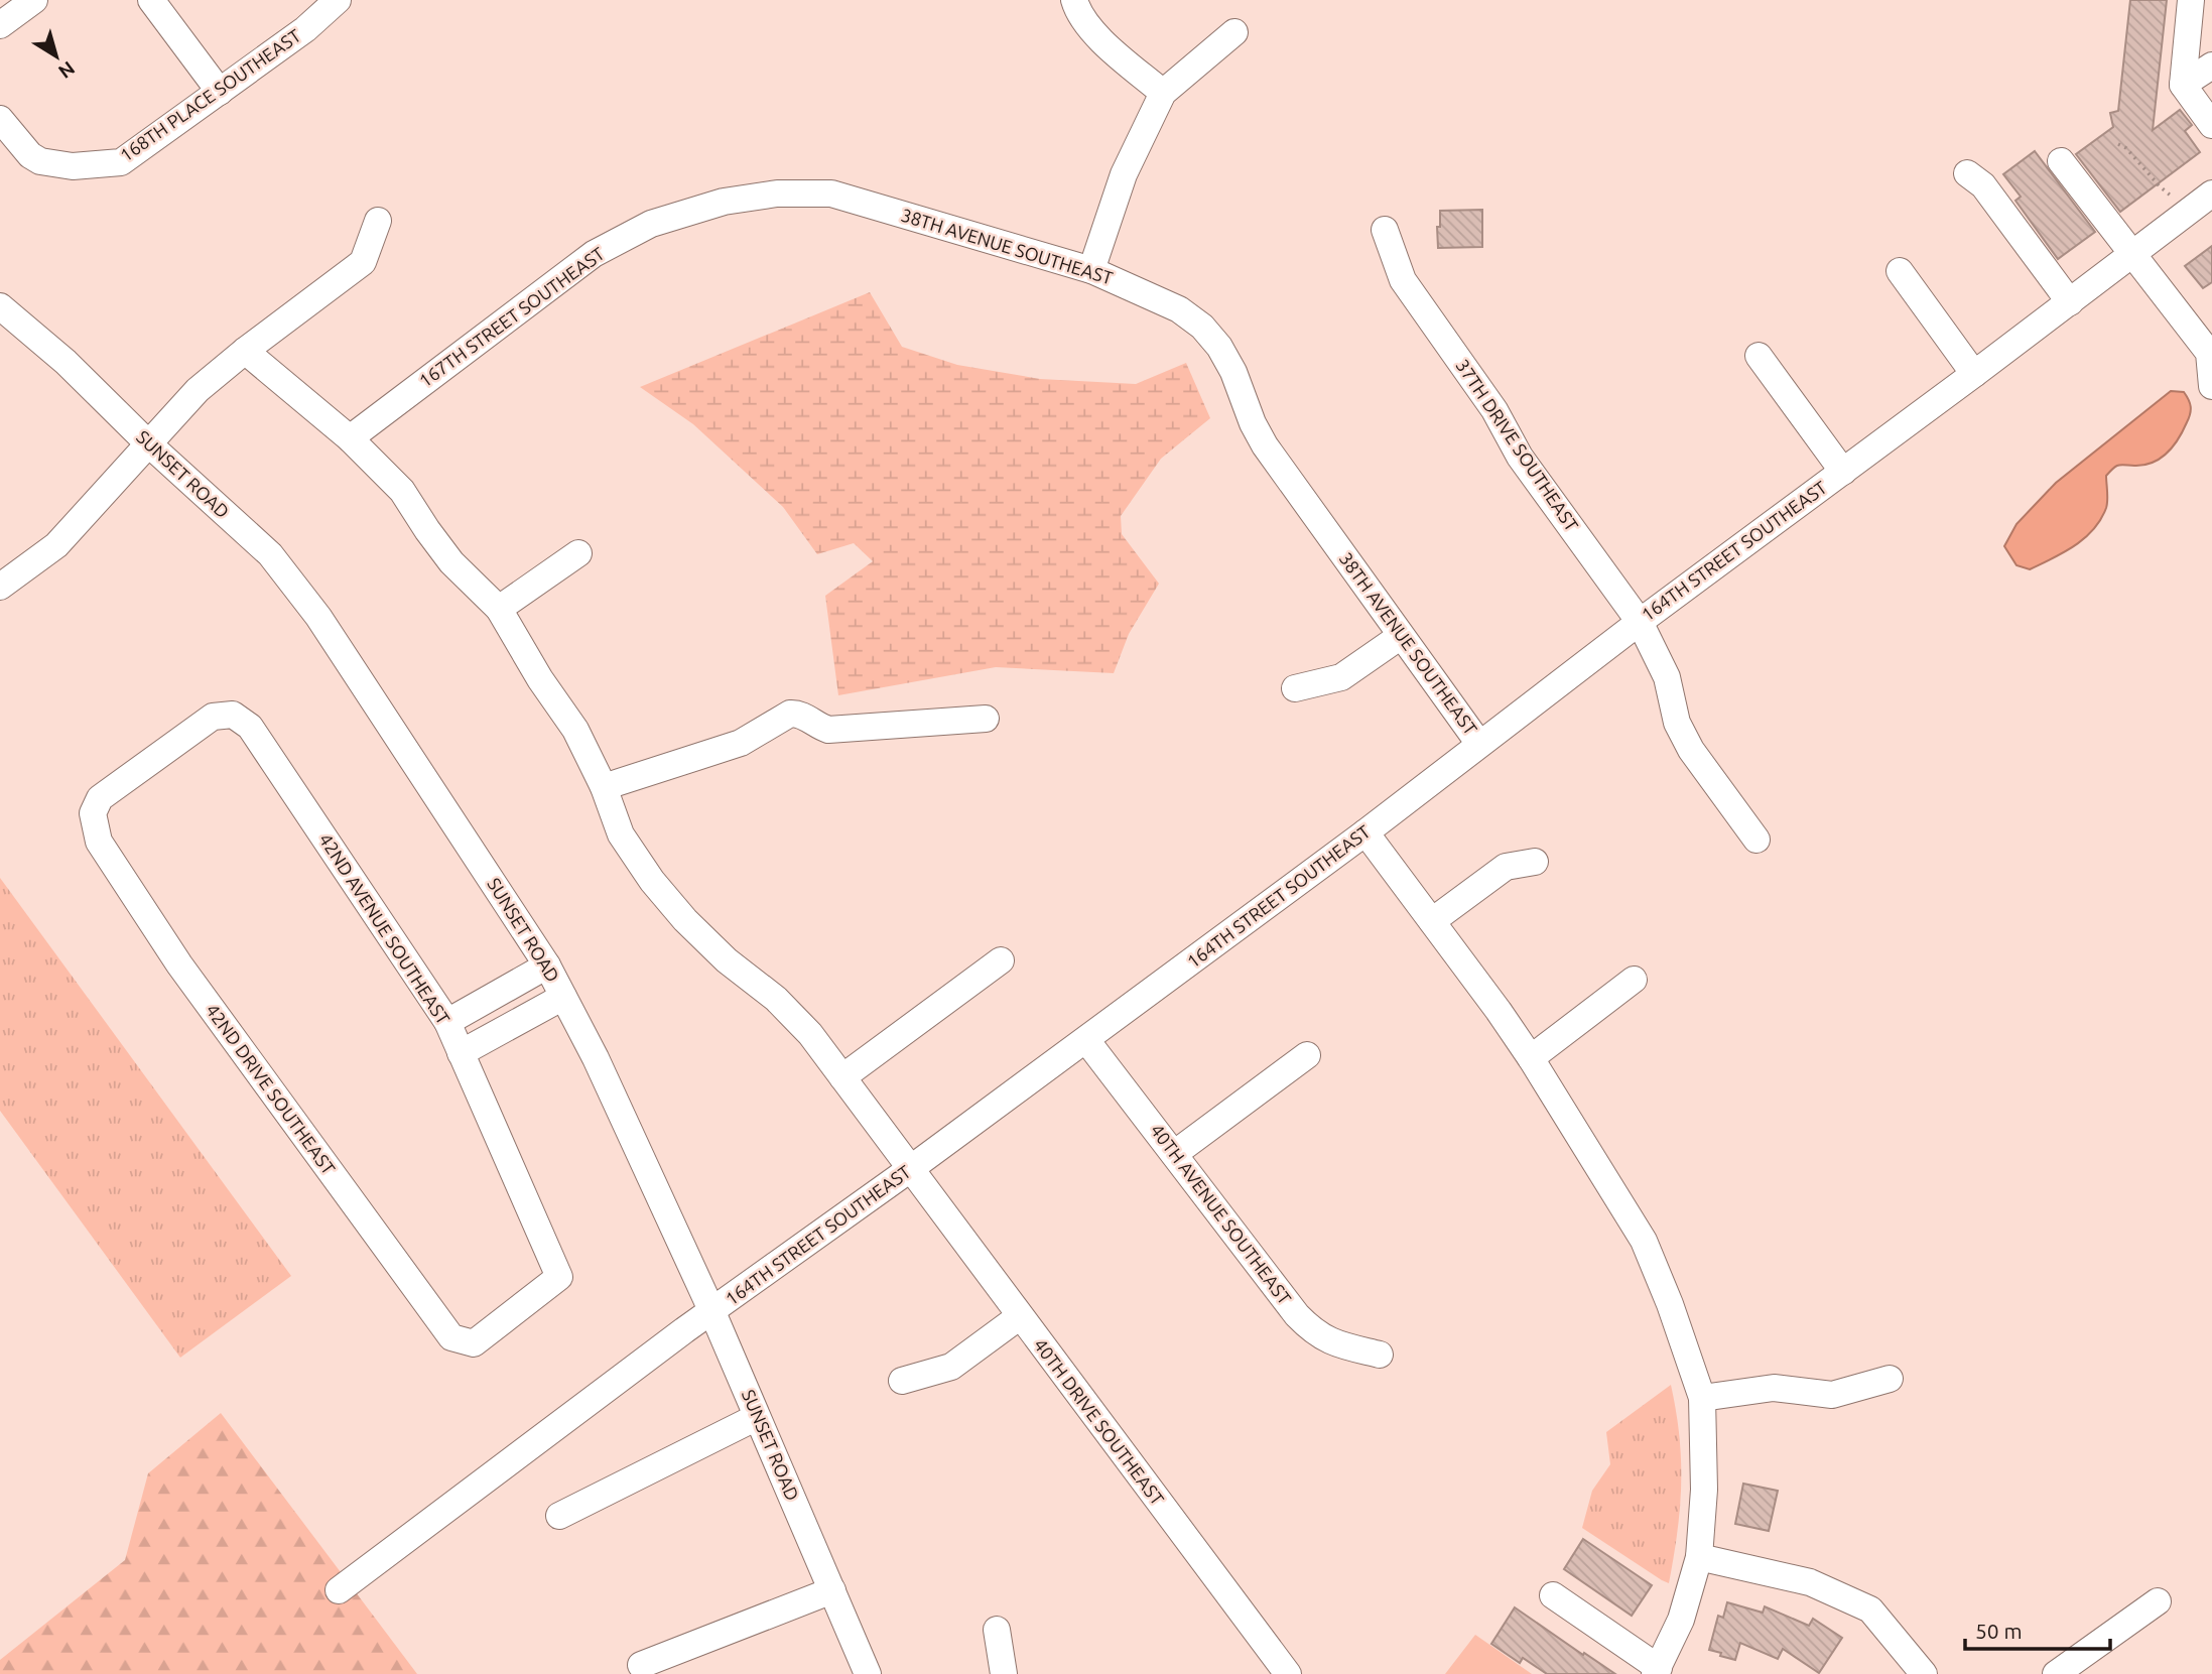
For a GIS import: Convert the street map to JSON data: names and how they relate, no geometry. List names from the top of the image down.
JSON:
{
  "streets": {
    "street": [
      "168TH PLACE SOUTHEAST",
      "38TH AVENUE SOUTHEAST",
      "167TH STREET SOUTHEAST",
      "37TH DRIVE SOUTHEAST",
      "SUNSET ROAD",
      "164TH STREET SOUTHEAST",
      "42ND AVENUE SOUTHEAST",
      "42ND DRIVE SOUTHEAST",
      "40TH AVENUE SOUTHEAST",
      "40TH DRIVE SOUTHEAST"
    ]
  },
  "crossings": [
    ["38TH AVENUE SOUTHEAST", "167TH STREET SOUTHEAST"],
    ["38TH AVENUE SOUTHEAST", "164TH STREET SOUTHEAST"],
    ["167TH STREET SOUTHEAST", "40TH DRIVE SOUTHEAST"],
    ["37TH DRIVE SOUTHEAST", "164TH STREET SOUTHEAST"],
    ["SUNSET ROAD", "164TH STREET SOUTHEAST"],
    ["164TH STREET SOUTHEAST", "40TH AVENUE SOUTHEAST"],
    ["164TH STREET SOUTHEAST", "40TH DRIVE SOUTHEAST"],
    ["42ND AVENUE SOUTHEAST", "42ND DRIVE SOUTHEAST"]
  ],
  "scale_bar": "50 m",
  "north": "bottom right"
}
